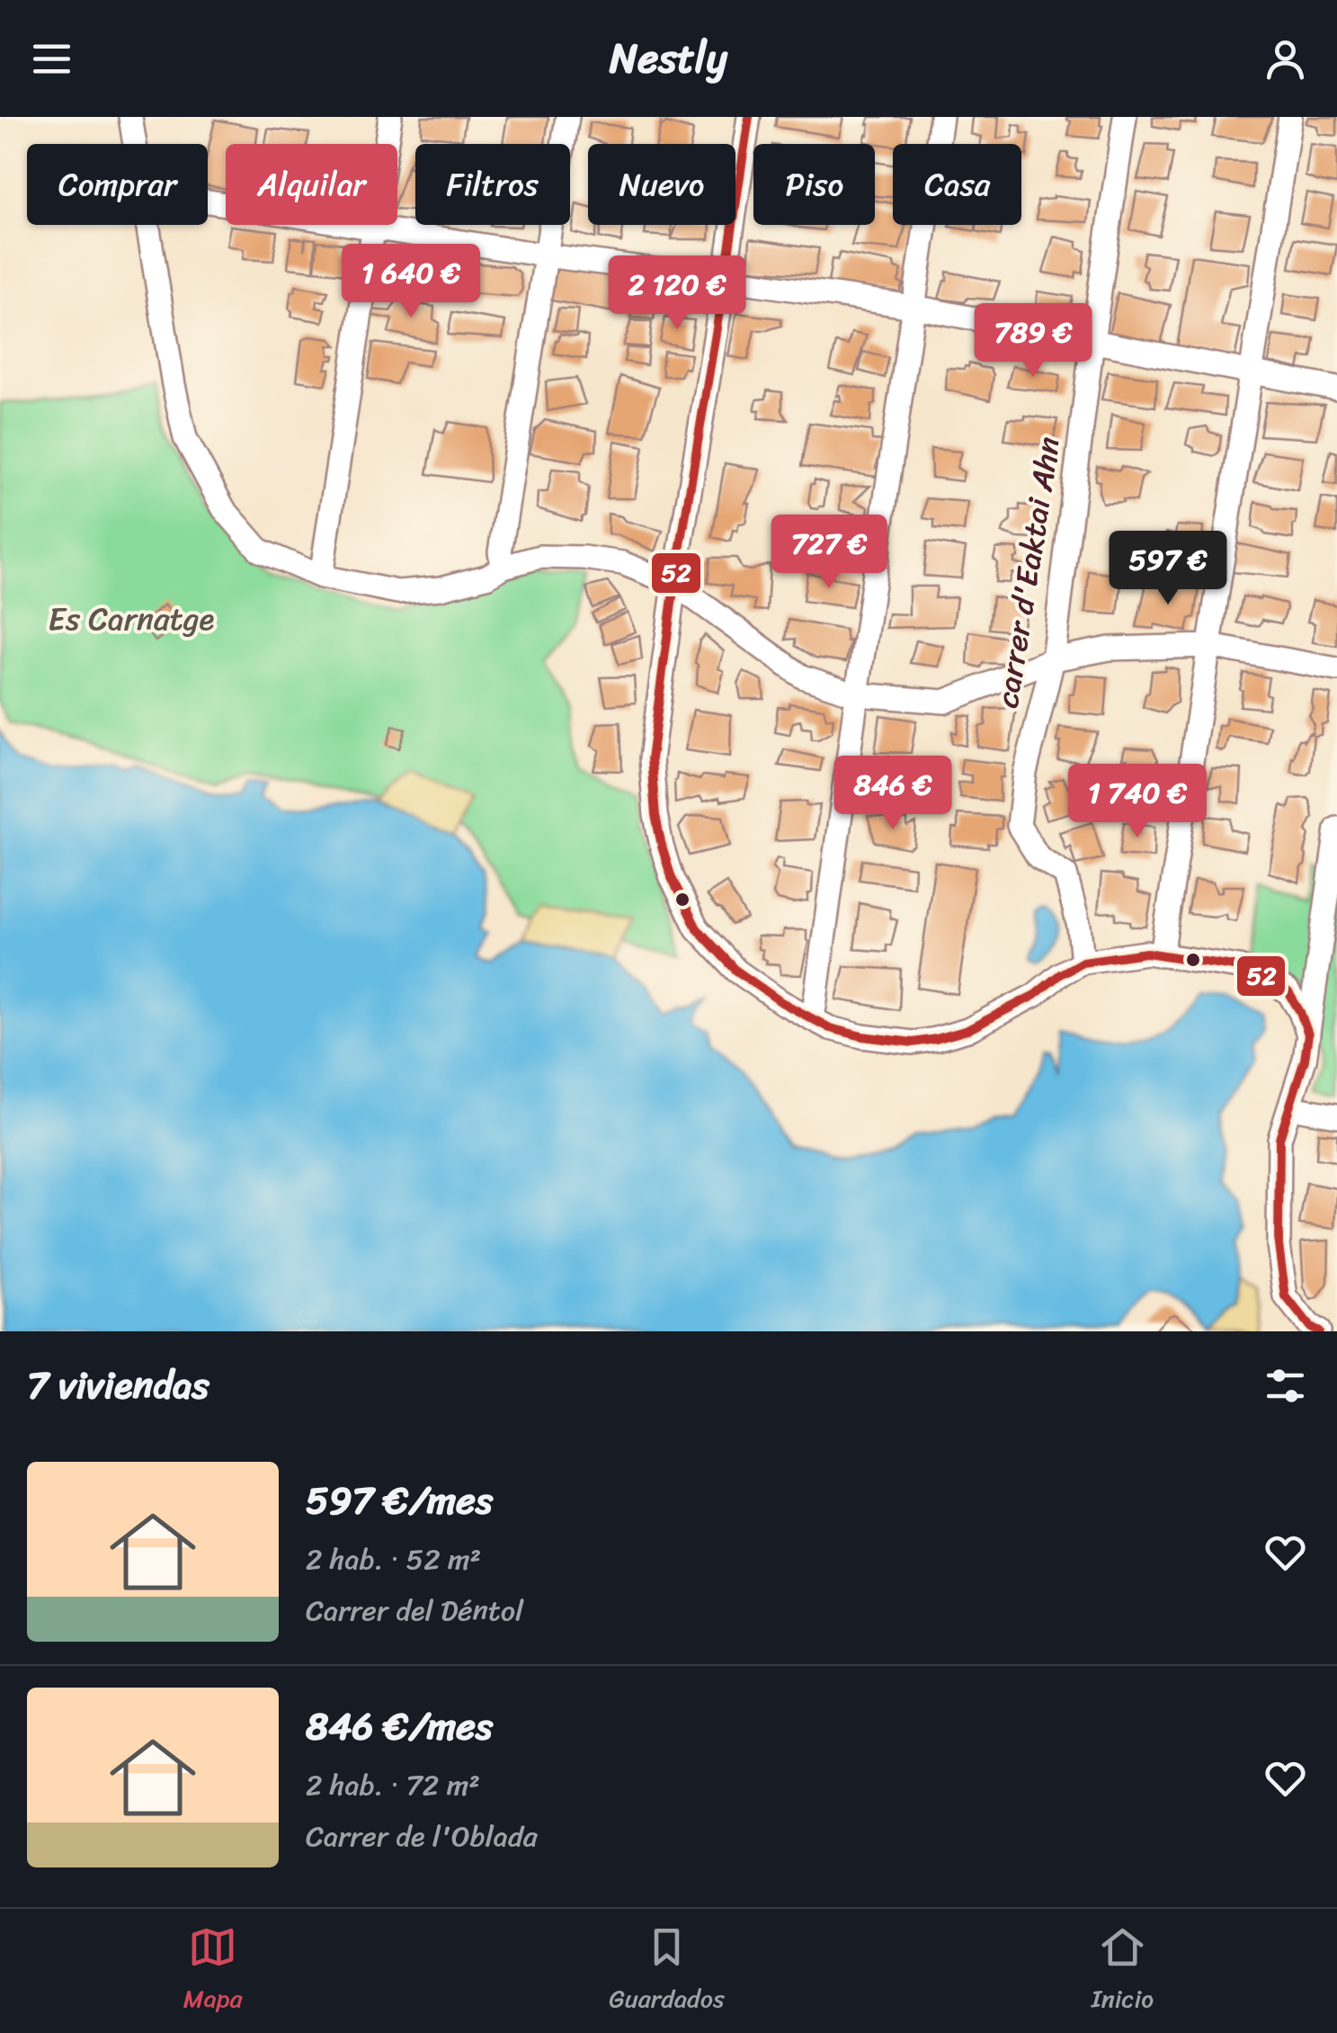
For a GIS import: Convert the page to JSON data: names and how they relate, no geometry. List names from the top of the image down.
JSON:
{
  "streets": {
    "street": ["carrer d'Eaktai Ahn"]
  },
  "parks": ["Es Carnatge"],
  "lines": ["transit line 52"],
  "page": {
    "header": "Nestly",
    "chip": [
      "Comprar",
      "Alquilar",
      "Filtros",
      "Nuevo",
      "Piso",
      "Casa"
    ],
    "price": [
      "1 640 €",
      "2 120 €",
      "789 €",
      "727 €",
      "597 €",
      "846 €",
      "1 740 €"
    ],
    "heading": "7 viviendas",
    "list": [
      {
        "name": "597 €/mes",
        "note": "2 hab. · 52 m² · Carrer del Déntol"
      },
      {
        "name": "846 €/mes",
        "note": "2 hab. · 72 m² · Carrer de l'Oblada"
      }
    ],
    "tabs": ["Mapa", "Guardados", "Inicio"]
  }
}
